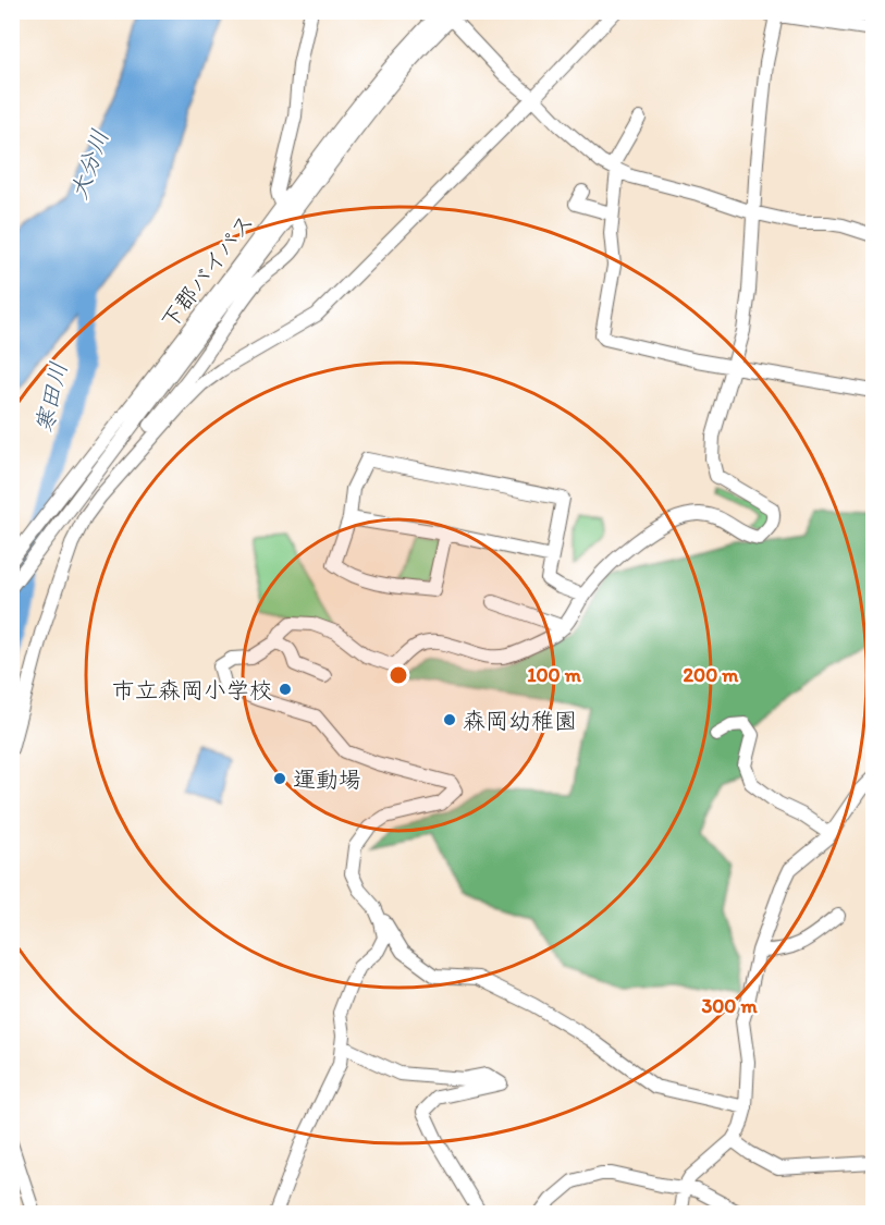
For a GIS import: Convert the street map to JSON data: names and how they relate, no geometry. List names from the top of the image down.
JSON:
{
  "streets": {
    "street": ["下郡バイパス"]
  },
  "water": ["大分川", "寒田川"],
  "places": ["市立森岡小学校", "森岡幼稚園", "運動場"],
  "rings": ["100 m", "200 m", "300 m"]
}
